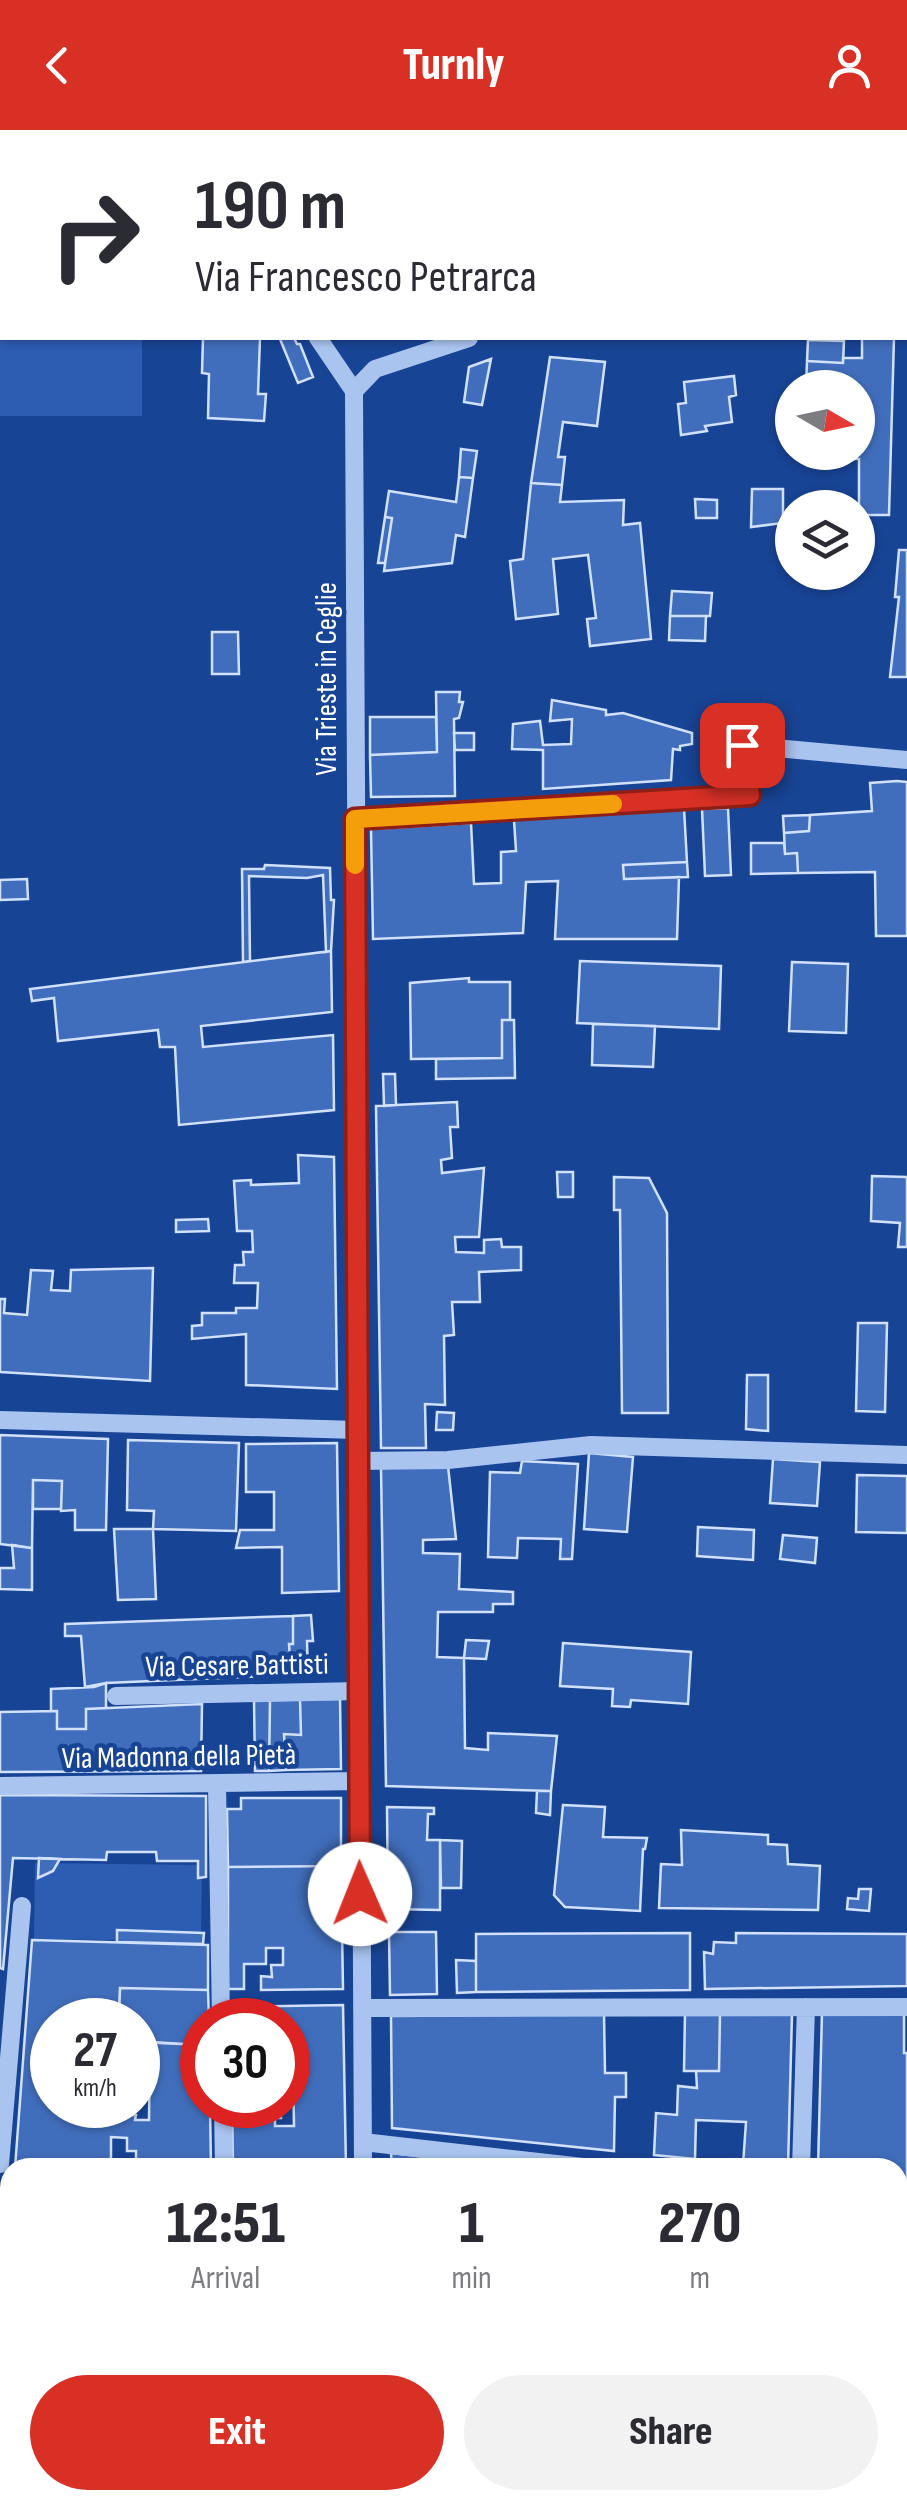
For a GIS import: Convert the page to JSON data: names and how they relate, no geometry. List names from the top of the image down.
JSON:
{
  "streets": {
    "street": ["Via Trieste in Ceglie", "Via Cesare Battisti", "Via Madonna della Pietà"]
  },
  "crossings": [
    ["Via Trieste in Ceglie", "Via Cesare Battisti"],
    ["Via Trieste in Ceglie", "Via Madonna della Pietà"]
  ],
  "north": "right",
  "page": {
    "header": "Turnly",
    "turn": ["190 m", "Via Francesco Petrarca"],
    "speed": "27 km/h",
    "limit": "30",
    "eta": [
      "12:51",
      "Arrival",
      "1",
      "min",
      "270",
      "m"
    ],
    "buttons": ["Exit", "Share"]
  }
}
